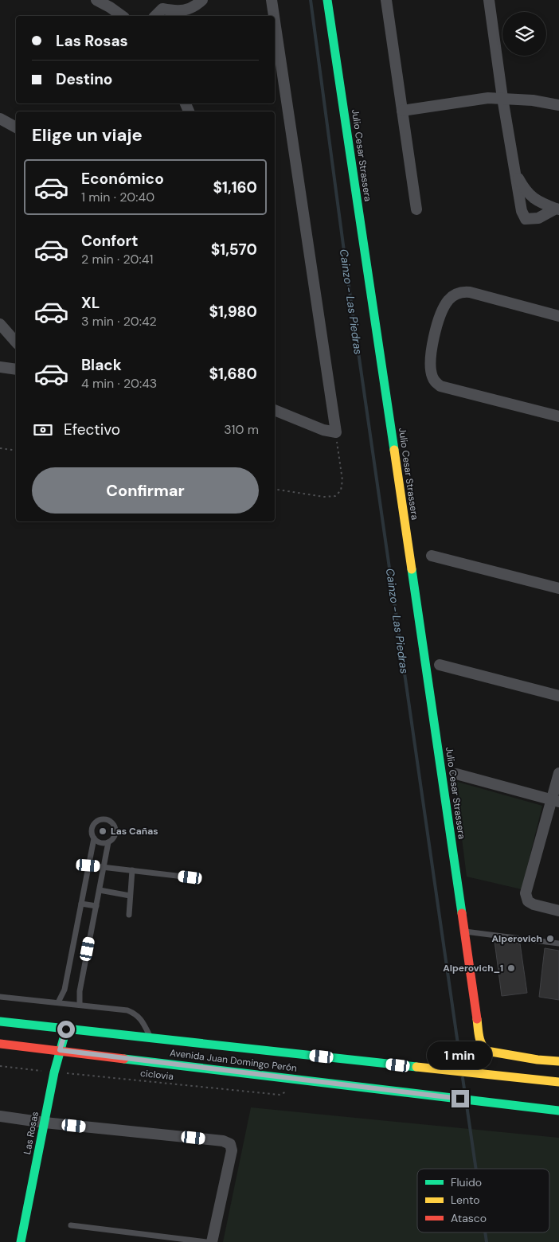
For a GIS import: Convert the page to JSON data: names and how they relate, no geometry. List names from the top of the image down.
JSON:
{
  "streets": {
    "street": ["Julio Cesar Strassera", "Avenida Juan Domingo Perón", "Las Rosas"],
    "path": ["ciclovia"]
  },
  "crossings": [
    ["Avenida Juan Domingo Perón", "Las Rosas"],
    ["ciclovia", "Las Rosas"]
  ],
  "water": ["Cainzo - Las Piedras"],
  "places": ["Las Cañas", "Alperovich", "Alperovich_1"],
  "legend": ["Fluido", "Lento", "Atasco"],
  "page": {
    "banner": ["Las Rosas", "Destino"],
    "heading": "Elige un viaje",
    "list": [
      {
        "name": "Económico",
        "note": "1 min · 20:40",
        "value": "$1,160"
      },
      {
        "name": "Confort",
        "note": "2 min · 20:41",
        "value": "$1,570"
      },
      {
        "name": "XL",
        "note": "3 min · 20:42",
        "value": "$1,980"
      },
      {
        "name": "Black",
        "note": "4 min · 20:43",
        "value": "$1,680"
      }
    ],
    "pay": ["Efectivo", "310 m"],
    "buttons": "Confirmar",
    "bubble": "1 min"
  }
}
